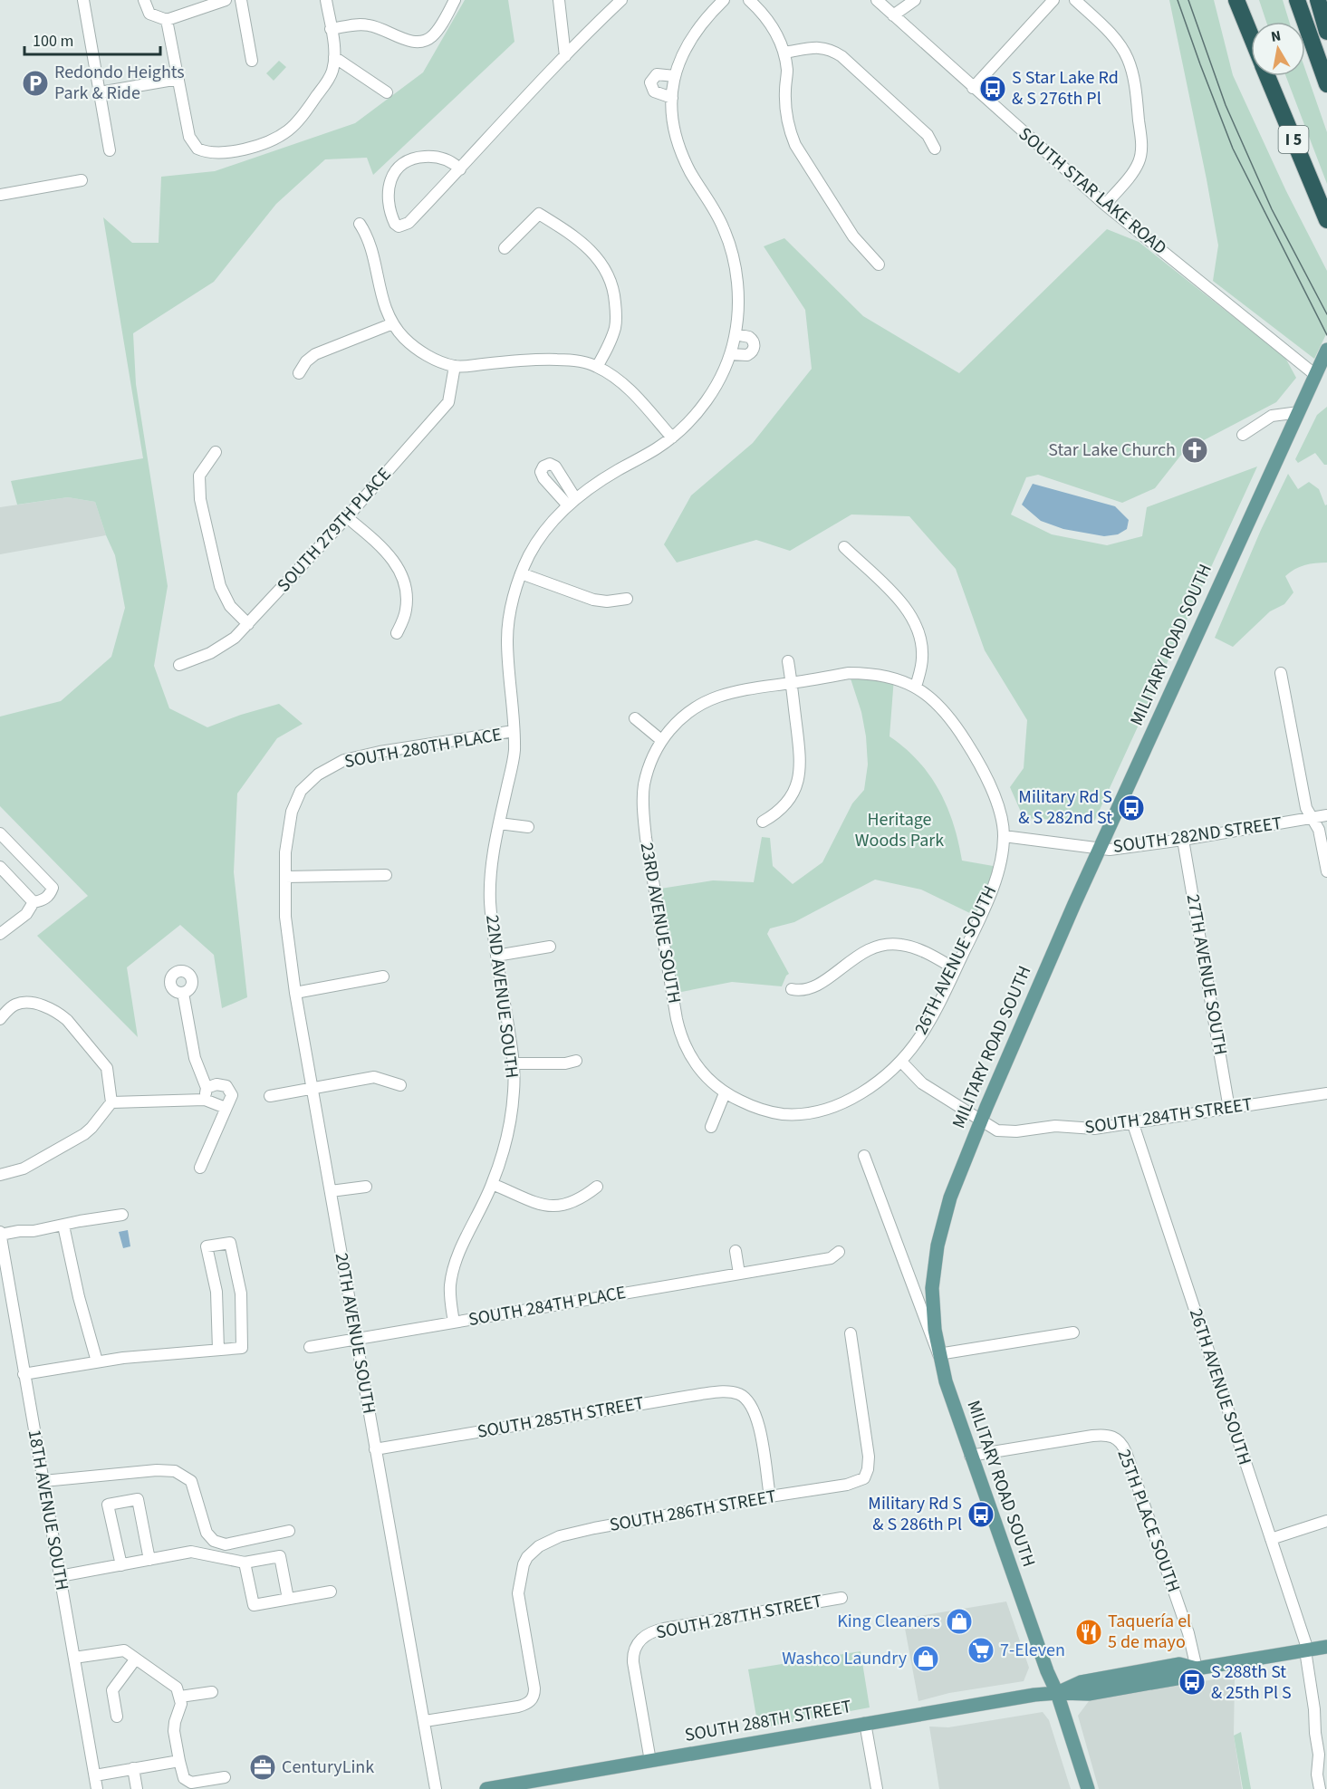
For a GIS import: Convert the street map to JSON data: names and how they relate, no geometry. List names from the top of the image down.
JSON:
{
  "streets": {
    "highway": ["I 5"],
    "main road": ["MILITARY ROAD SOUTH", "SOUTH 288TH STREET"],
    "street": [
      "SOUTH STAR LAKE ROAD",
      "SOUTH 279TH PLACE",
      "SOUTH 280TH PLACE",
      "SOUTH 282ND STREET",
      "23RD AVENUE SOUTH",
      "26TH AVENUE SOUTH",
      "27TH AVENUE SOUTH",
      "22ND AVENUE SOUTH",
      "SOUTH 284TH STREET",
      "SOUTH 284TH PLACE",
      "20TH AVENUE SOUTH",
      "SOUTH 285TH STREET",
      "18TH AVENUE SOUTH",
      "SOUTH 286TH STREET",
      "25TH PLACE SOUTH",
      "SOUTH 287TH STREET"
    ]
  },
  "crossings": [
    ["SOUTH STAR LAKE ROAD", "MILITARY ROAD SOUTH"],
    ["MILITARY ROAD SOUTH", "SOUTH 282ND STREET"],
    ["MILITARY ROAD SOUTH", "SOUTH 284TH STREET"],
    ["MILITARY ROAD SOUTH", "25TH PLACE SOUTH"],
    ["MILITARY ROAD SOUTH", "SOUTH 288TH STREET"],
    ["SOUTH 280TH PLACE", "22ND AVENUE SOUTH"],
    ["SOUTH 280TH PLACE", "20TH AVENUE SOUTH"],
    ["SOUTH 282ND STREET", "26TH AVENUE SOUTH"],
    ["SOUTH 282ND STREET", "27TH AVENUE SOUTH"],
    ["26TH AVENUE SOUTH", "SOUTH 284TH STREET"],
    ["26TH AVENUE SOUTH", "SOUTH 288TH STREET"],
    ["27TH AVENUE SOUTH", "SOUTH 284TH STREET"],
    ["22ND AVENUE SOUTH", "SOUTH 284TH PLACE"],
    ["SOUTH 284TH PLACE", "20TH AVENUE SOUTH"],
    ["20TH AVENUE SOUTH", "SOUTH 285TH STREET"],
    ["20TH AVENUE SOUTH", "SOUTH 286TH STREET"],
    ["SOUTH 285TH STREET", "SOUTH 286TH STREET"],
    ["25TH PLACE SOUTH", "SOUTH 288TH STREET"],
    ["SOUTH 287TH STREET", "SOUTH 288TH STREET"]
  ],
  "parks": ["Heritage Woods Park"],
  "places": {
    "parking": ["Redondo Heights Park & Ride"],
    "bus stop": [
      "S Star Lake Rd & S 276th Pl",
      "Military Rd S & S 282nd St",
      "Military Rd S & S 286th Pl",
      "S 288th St & 25th Pl S"
    ],
    "church": ["Star Lake Church"],
    "shop": ["King Cleaners", "Washco Laundry"],
    "restaurant": ["Taquería el 5 de mayo"],
    "supermarket": ["7-Eleven"],
    "office": ["CenturyLink"]
  },
  "scale_bar": "100 m",
  "north": "top"
}
